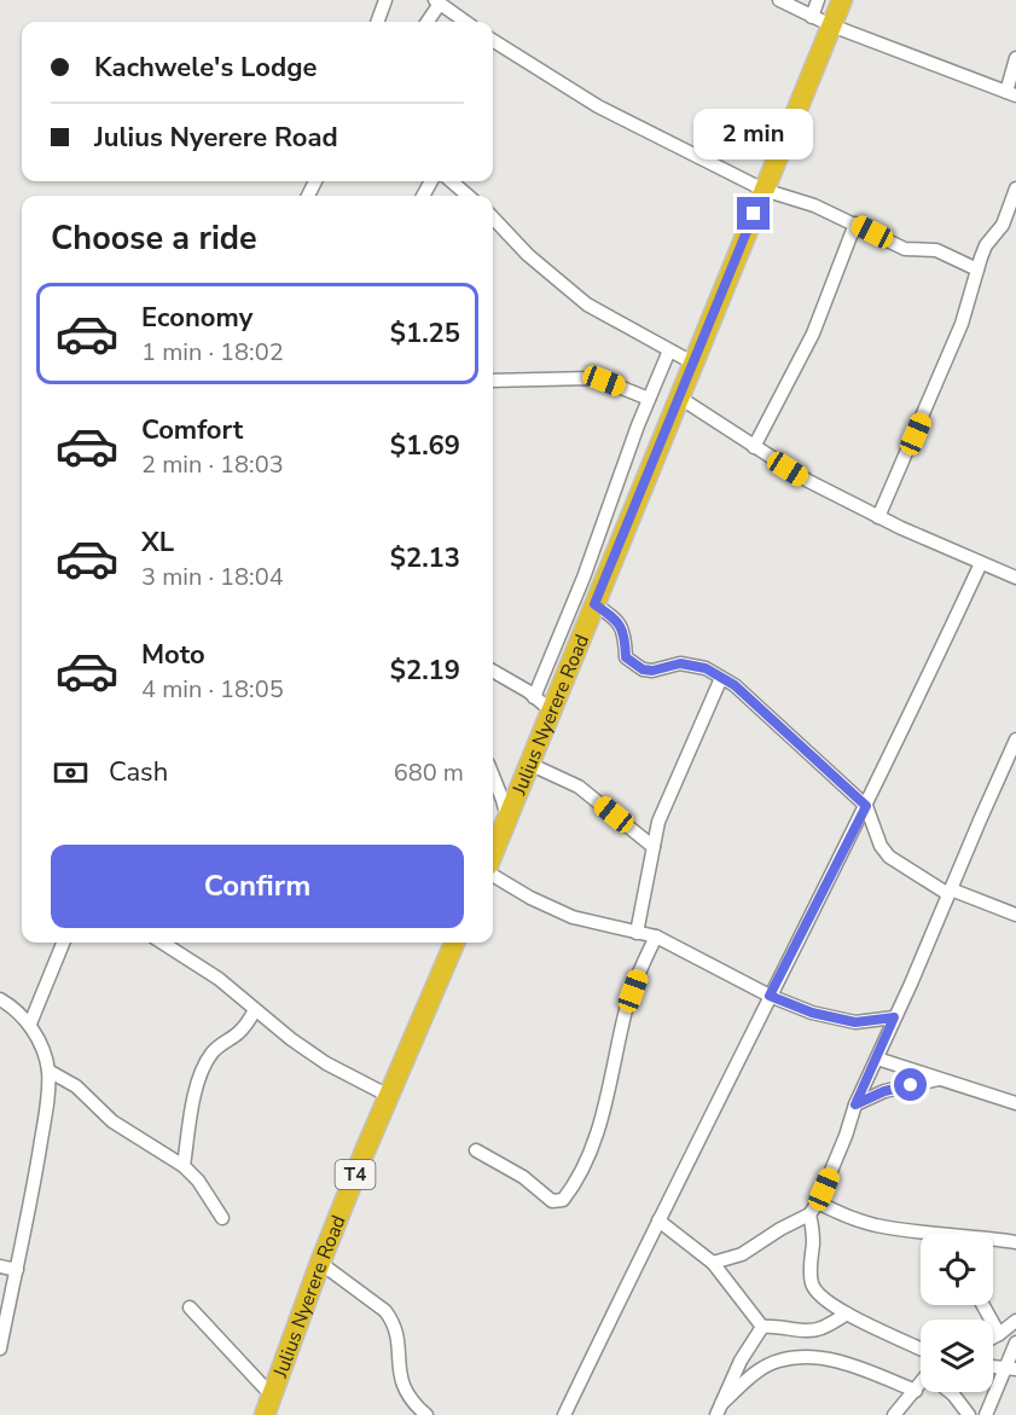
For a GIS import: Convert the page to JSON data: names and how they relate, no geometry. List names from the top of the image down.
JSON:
{
  "streets": {
    "highway": ["Julius Nyerere Road", "T4"]
  },
  "page": {
    "banner": ["Kachwele's Lodge", "Julius Nyerere Road"],
    "bubble": "2 min",
    "heading": "Choose a ride",
    "list": [
      {
        "name": "Economy",
        "note": "1 min · 18:02",
        "value": "$1.25"
      },
      {
        "name": "Comfort",
        "note": "2 min · 18:03",
        "value": "$1.69"
      },
      {
        "name": "XL",
        "note": "3 min · 18:04",
        "value": "$2.13"
      },
      {
        "name": "Moto",
        "note": "4 min · 18:05",
        "value": "$2.19"
      }
    ],
    "pay": ["Cash", "680 m"],
    "buttons": "Confirm"
  }
}
